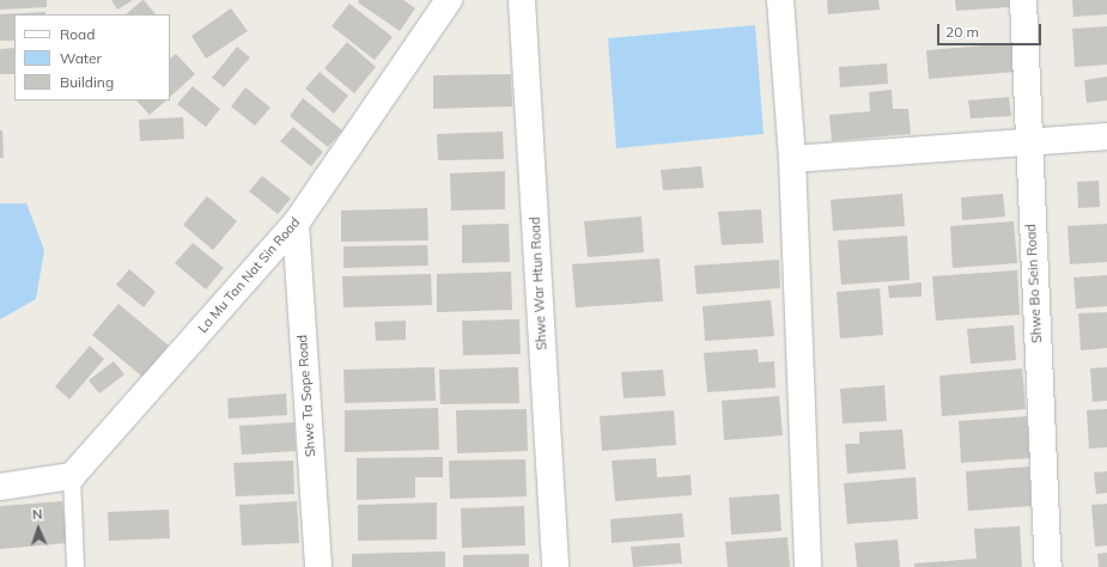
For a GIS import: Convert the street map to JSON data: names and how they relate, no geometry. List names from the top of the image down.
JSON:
{
  "streets": {
    "street": [
      "La Mu Tan Nat Sin Road",
      "Shwe War Htun Road",
      "Shwe Bo Sein Road",
      "Shwe Ta Sope Road"
    ]
  },
  "crossings": [
    ["La Mu Tan Nat Sin Road", "Shwe Ta Sope Road"]
  ],
  "legend": ["Road", "Water", "Building"],
  "scale_bar": "20 m",
  "north": "top"
}
